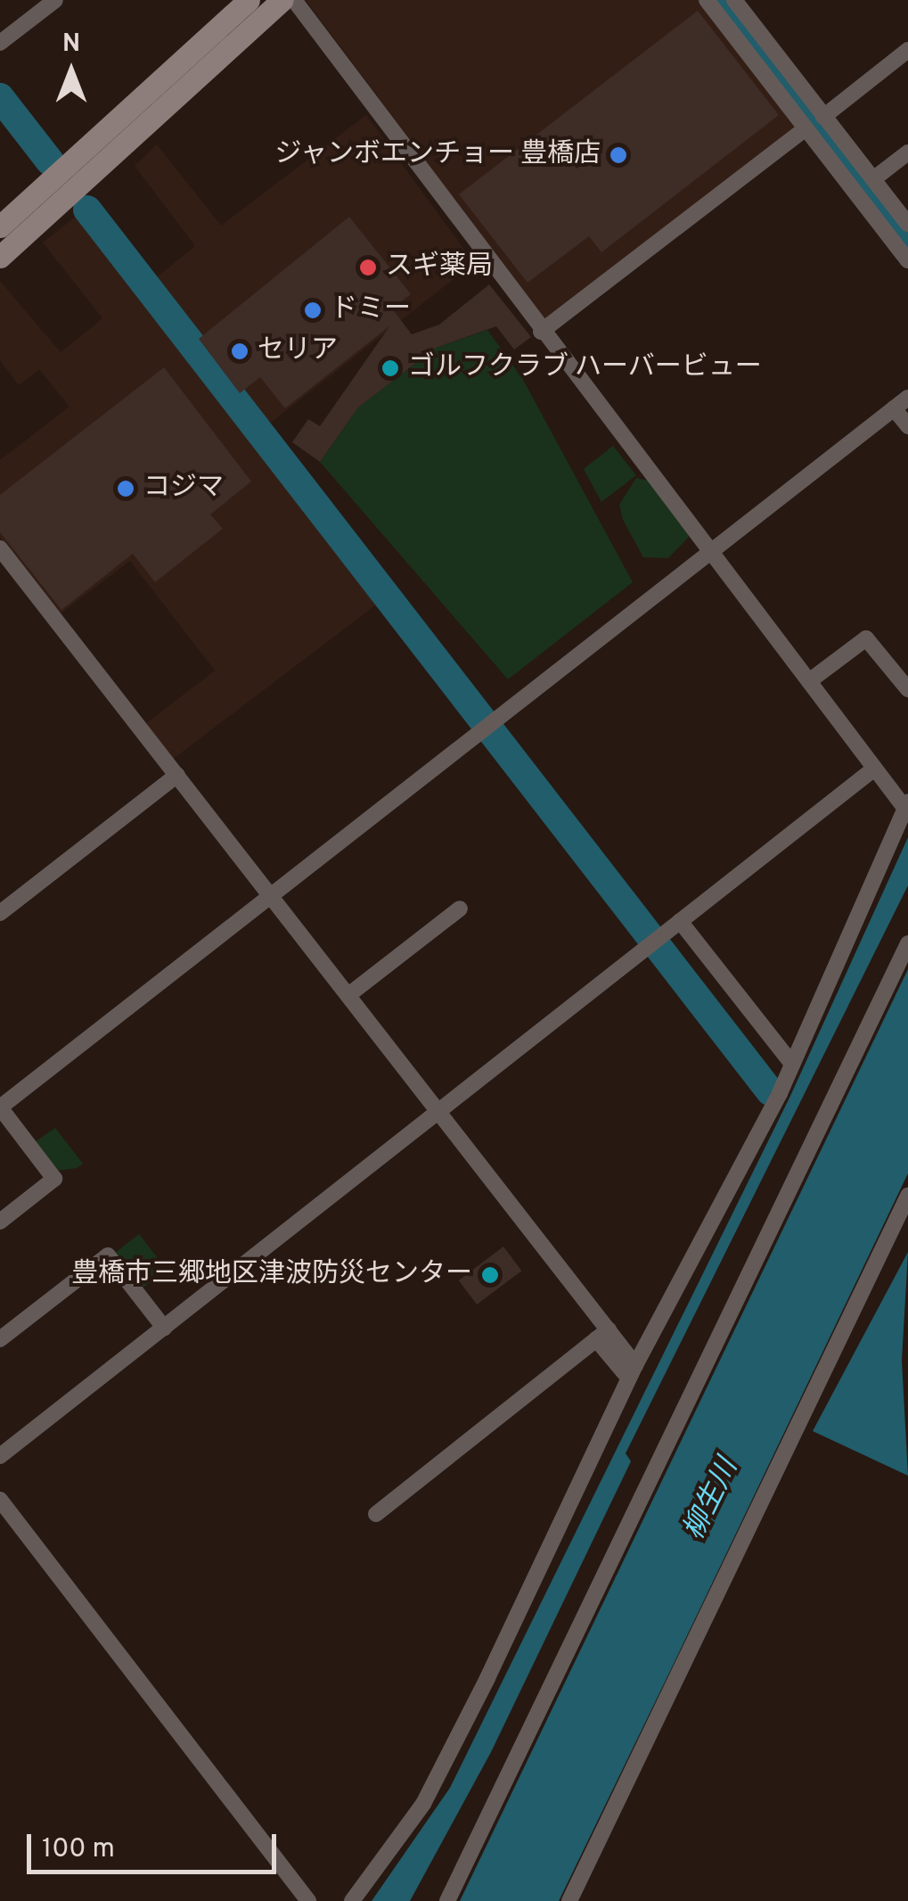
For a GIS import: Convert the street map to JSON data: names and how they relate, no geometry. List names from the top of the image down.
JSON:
{
  "water": ["柳生川"],
  "places": [
    "ジャンボエンチョー 豊橋店",
    "スギ薬局",
    "ドミー",
    "セリア",
    "ゴルフクラブ ハーバービュー",
    "コジマ",
    "豊橋市三郷地区津波防災センター"
  ],
  "scale_bar": "100 m",
  "north": "top"
}
